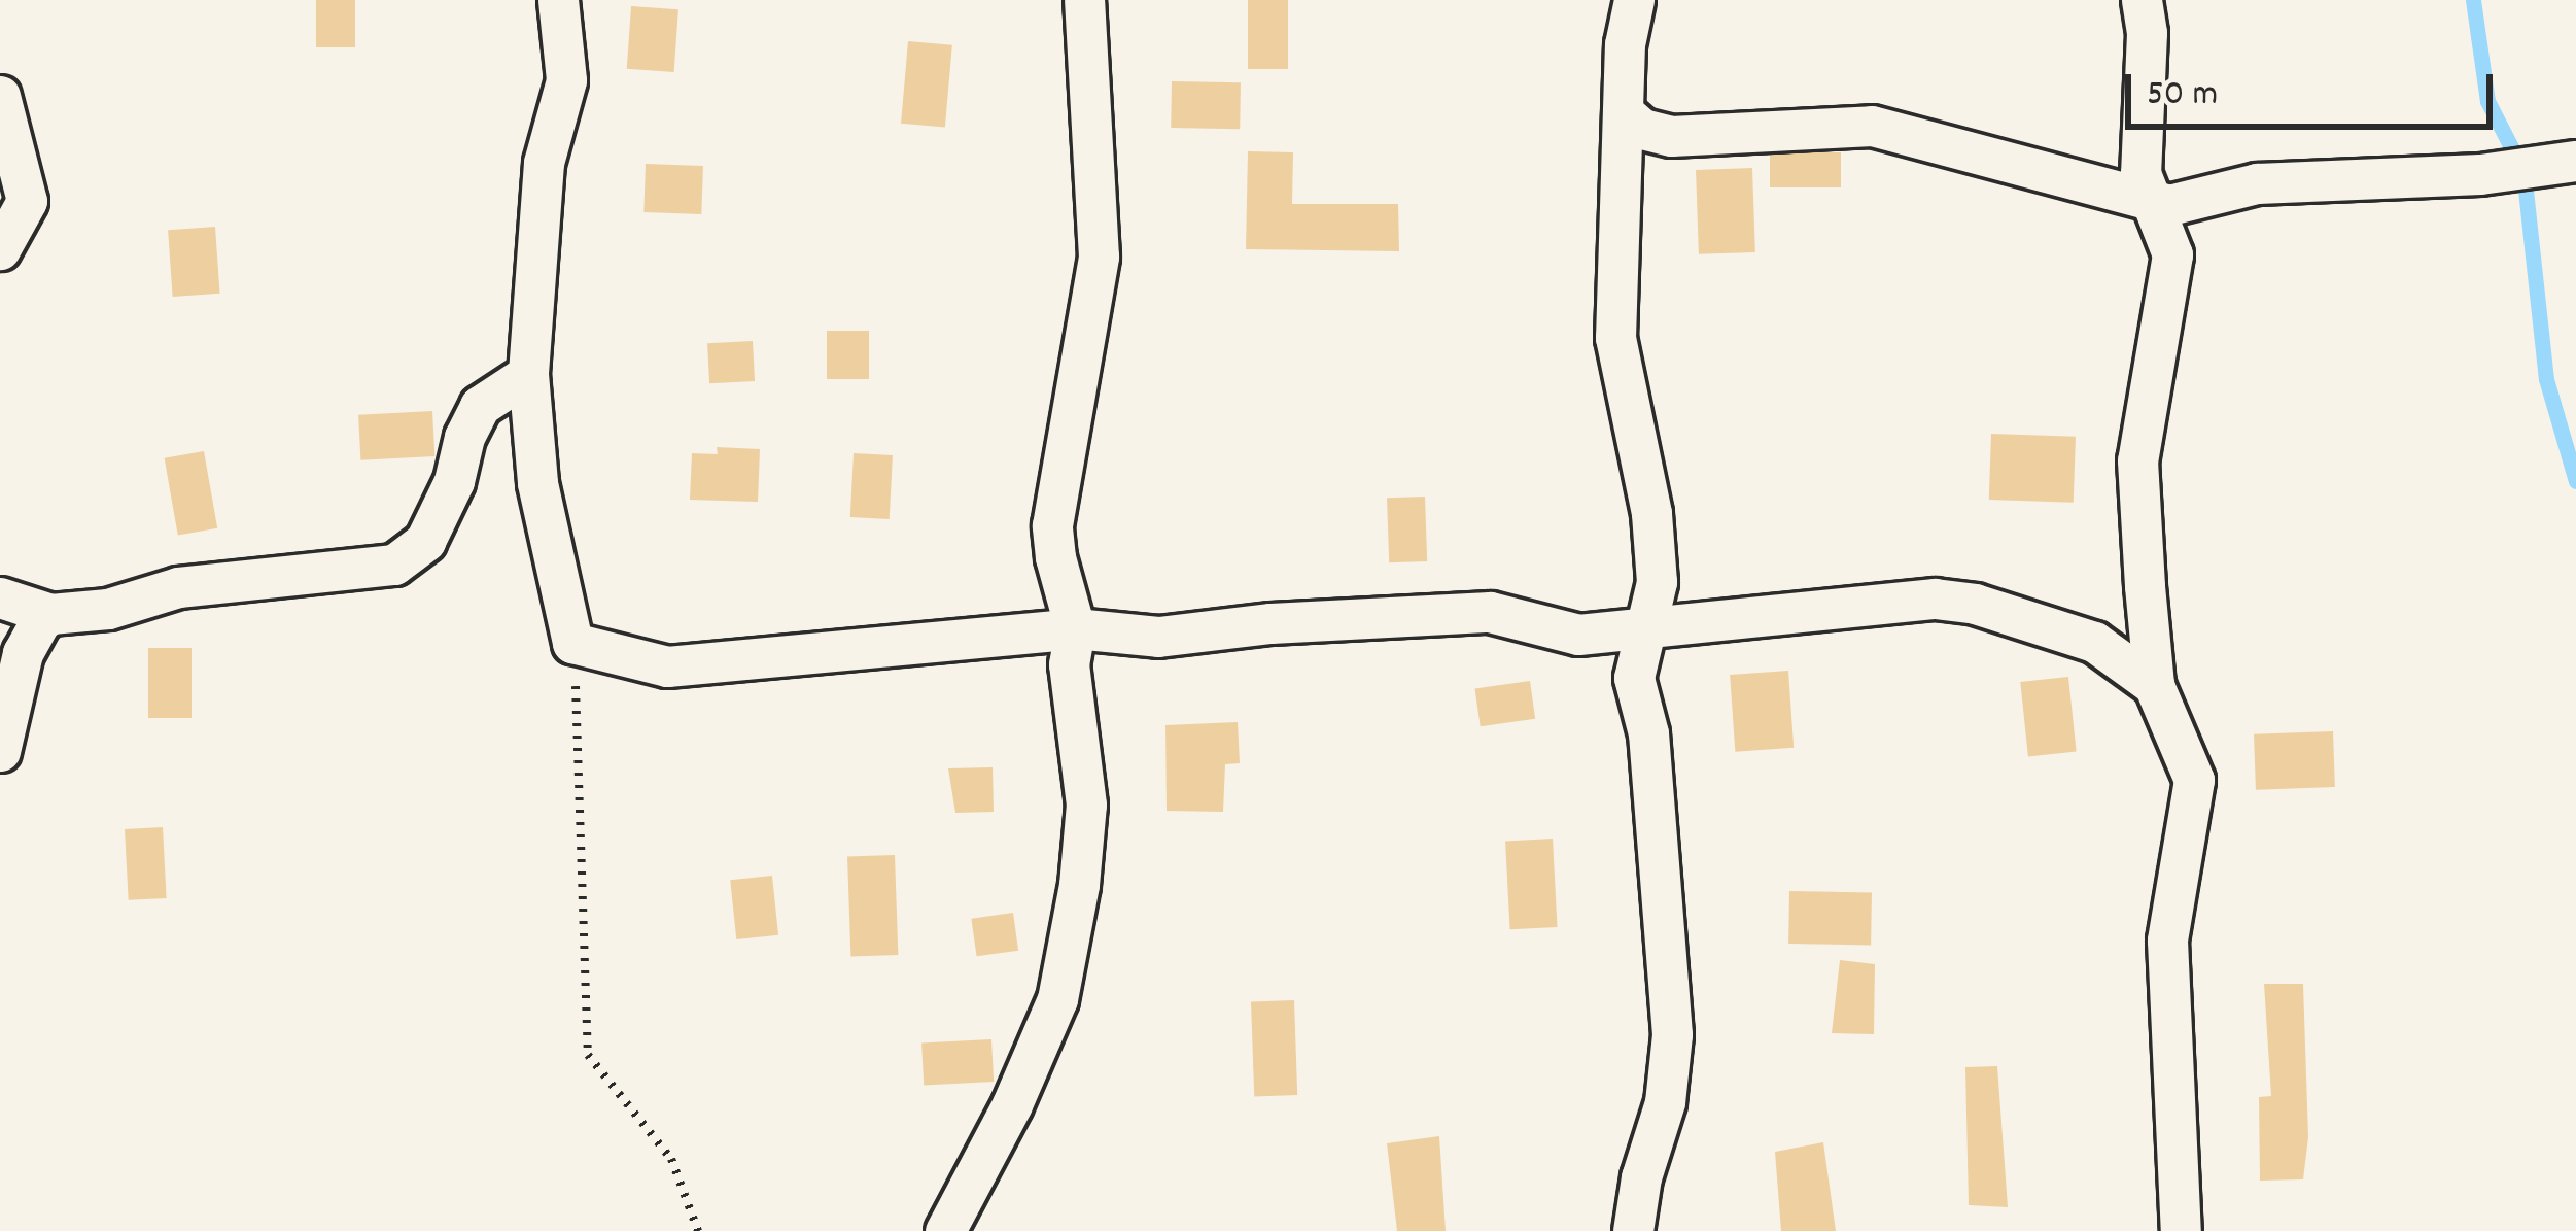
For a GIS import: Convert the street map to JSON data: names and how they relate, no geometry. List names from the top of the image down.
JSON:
{
  "scale_bar": "50 m"
}
